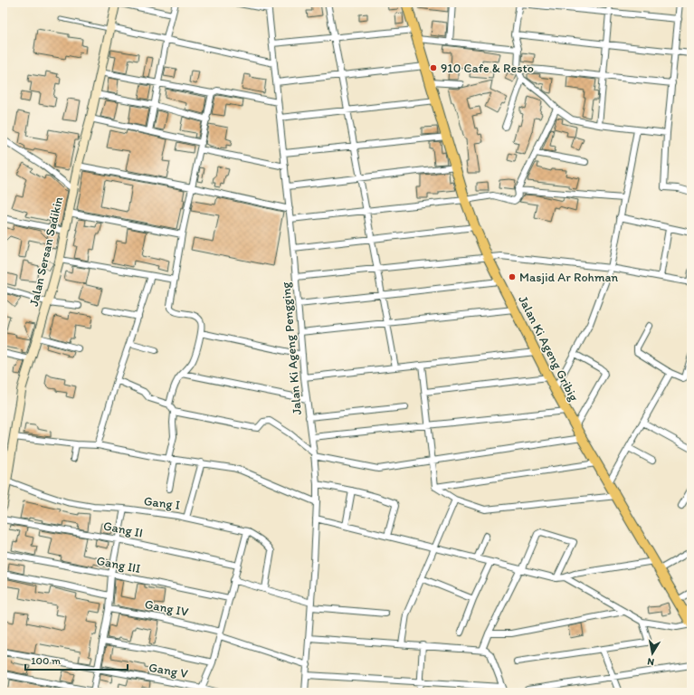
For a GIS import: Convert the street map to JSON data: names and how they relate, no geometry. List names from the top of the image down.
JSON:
{
  "streets": {
    "main road": ["Jalan Sersan Sadikin", "Jalan Ki Ageng Gribig"],
    "street": [
      "Jalan Ki Ageng Pengging",
      "Gang I",
      "Gang II",
      "Gang III",
      "Gang IV",
      "Gang V"
    ]
  },
  "crossings": [
    ["Jalan Sersan Sadikin", "Gang I"],
    ["Jalan Ki Ageng Pengging", "Gang IV"]
  ],
  "places": ["910 Cafe & Resto", "Masjid Ar Rohman"],
  "scale_bar": "100 m",
  "north": "bottom"
}
